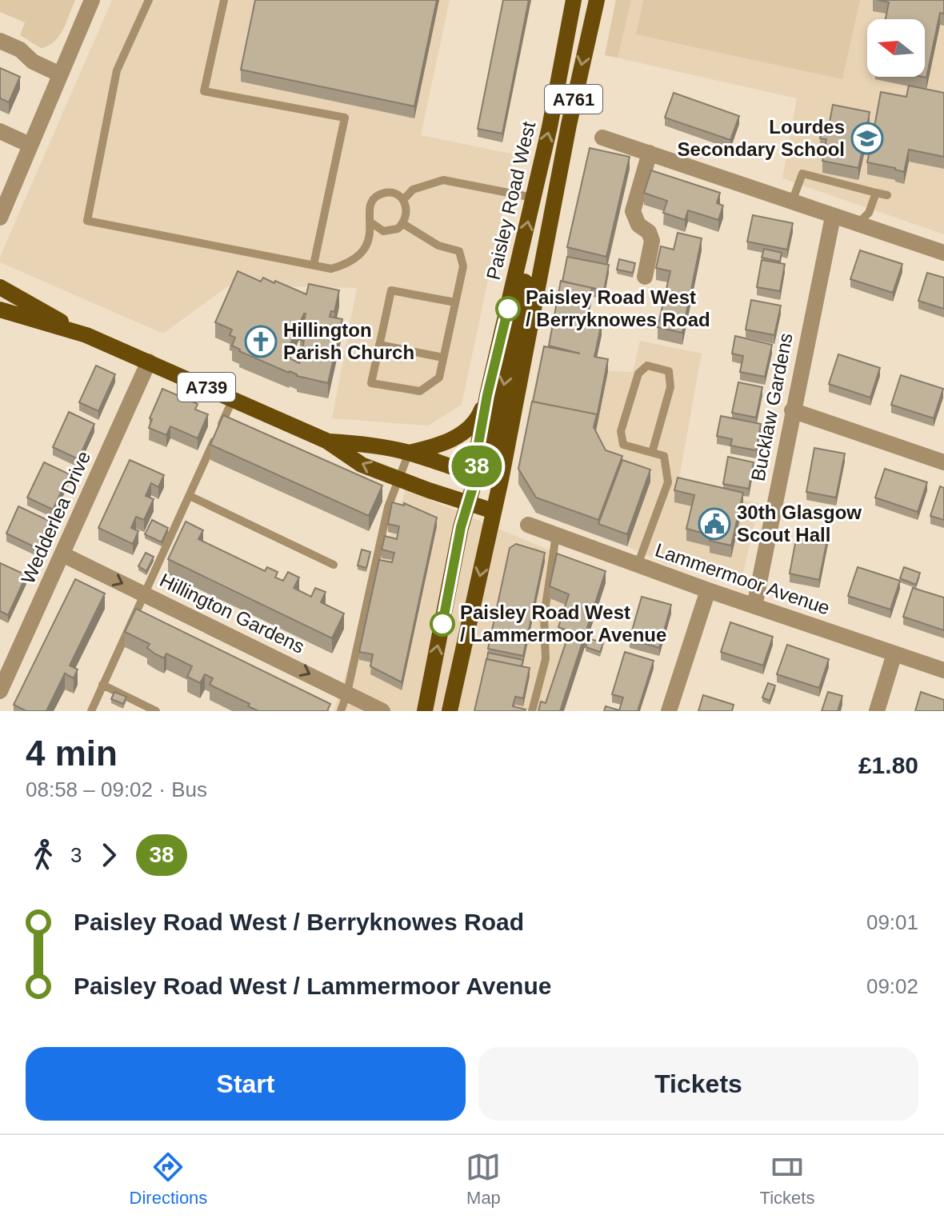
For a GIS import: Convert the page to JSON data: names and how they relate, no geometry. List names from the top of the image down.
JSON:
{
  "streets": {
    "main road": ["A761", "Paisley Road West", "A739"],
    "street": [
      "Bucklaw Gardens",
      "Wedderlea Drive",
      "Lammermoor Avenue",
      "Hillington Gardens"
    ]
  },
  "crossings": [
    ["Paisley Road West", "A739"],
    ["A739", "Wedderlea Drive"],
    ["Bucklaw Gardens", "Lammermoor Avenue"],
    ["Wedderlea Drive", "Hillington Gardens"]
  ],
  "one_way": ["Hillington Gardens"],
  "places": {
    "school or university": ["Lourdes Secondary School"],
    "other": ["Paisley Road West / Berryknowes Road", "Paisley Road West / Lammermoor Avenue"],
    "church": ["Hillington Parish Church"],
    "public building": ["30th Glasgow Scout Hall"]
  },
  "lines": ["bus line 38"],
  "north": "left",
  "page": {
    "on_map": "38",
    "heading": ["4 min", "08:58 – 09:02 · Bus", "£1.80"],
    "legs": ["3", "38"],
    "list": [
      {
        "name": "Paisley Road West / Berryknowes Road",
        "value": "09:01"
      },
      {
        "name": "Paisley Road West / Lammermoor Avenue",
        "value": "09:02"
      }
    ],
    "buttons": ["Start", "Tickets"],
    "tabs": ["Directions", "Map", "Tickets"]
  }
}
